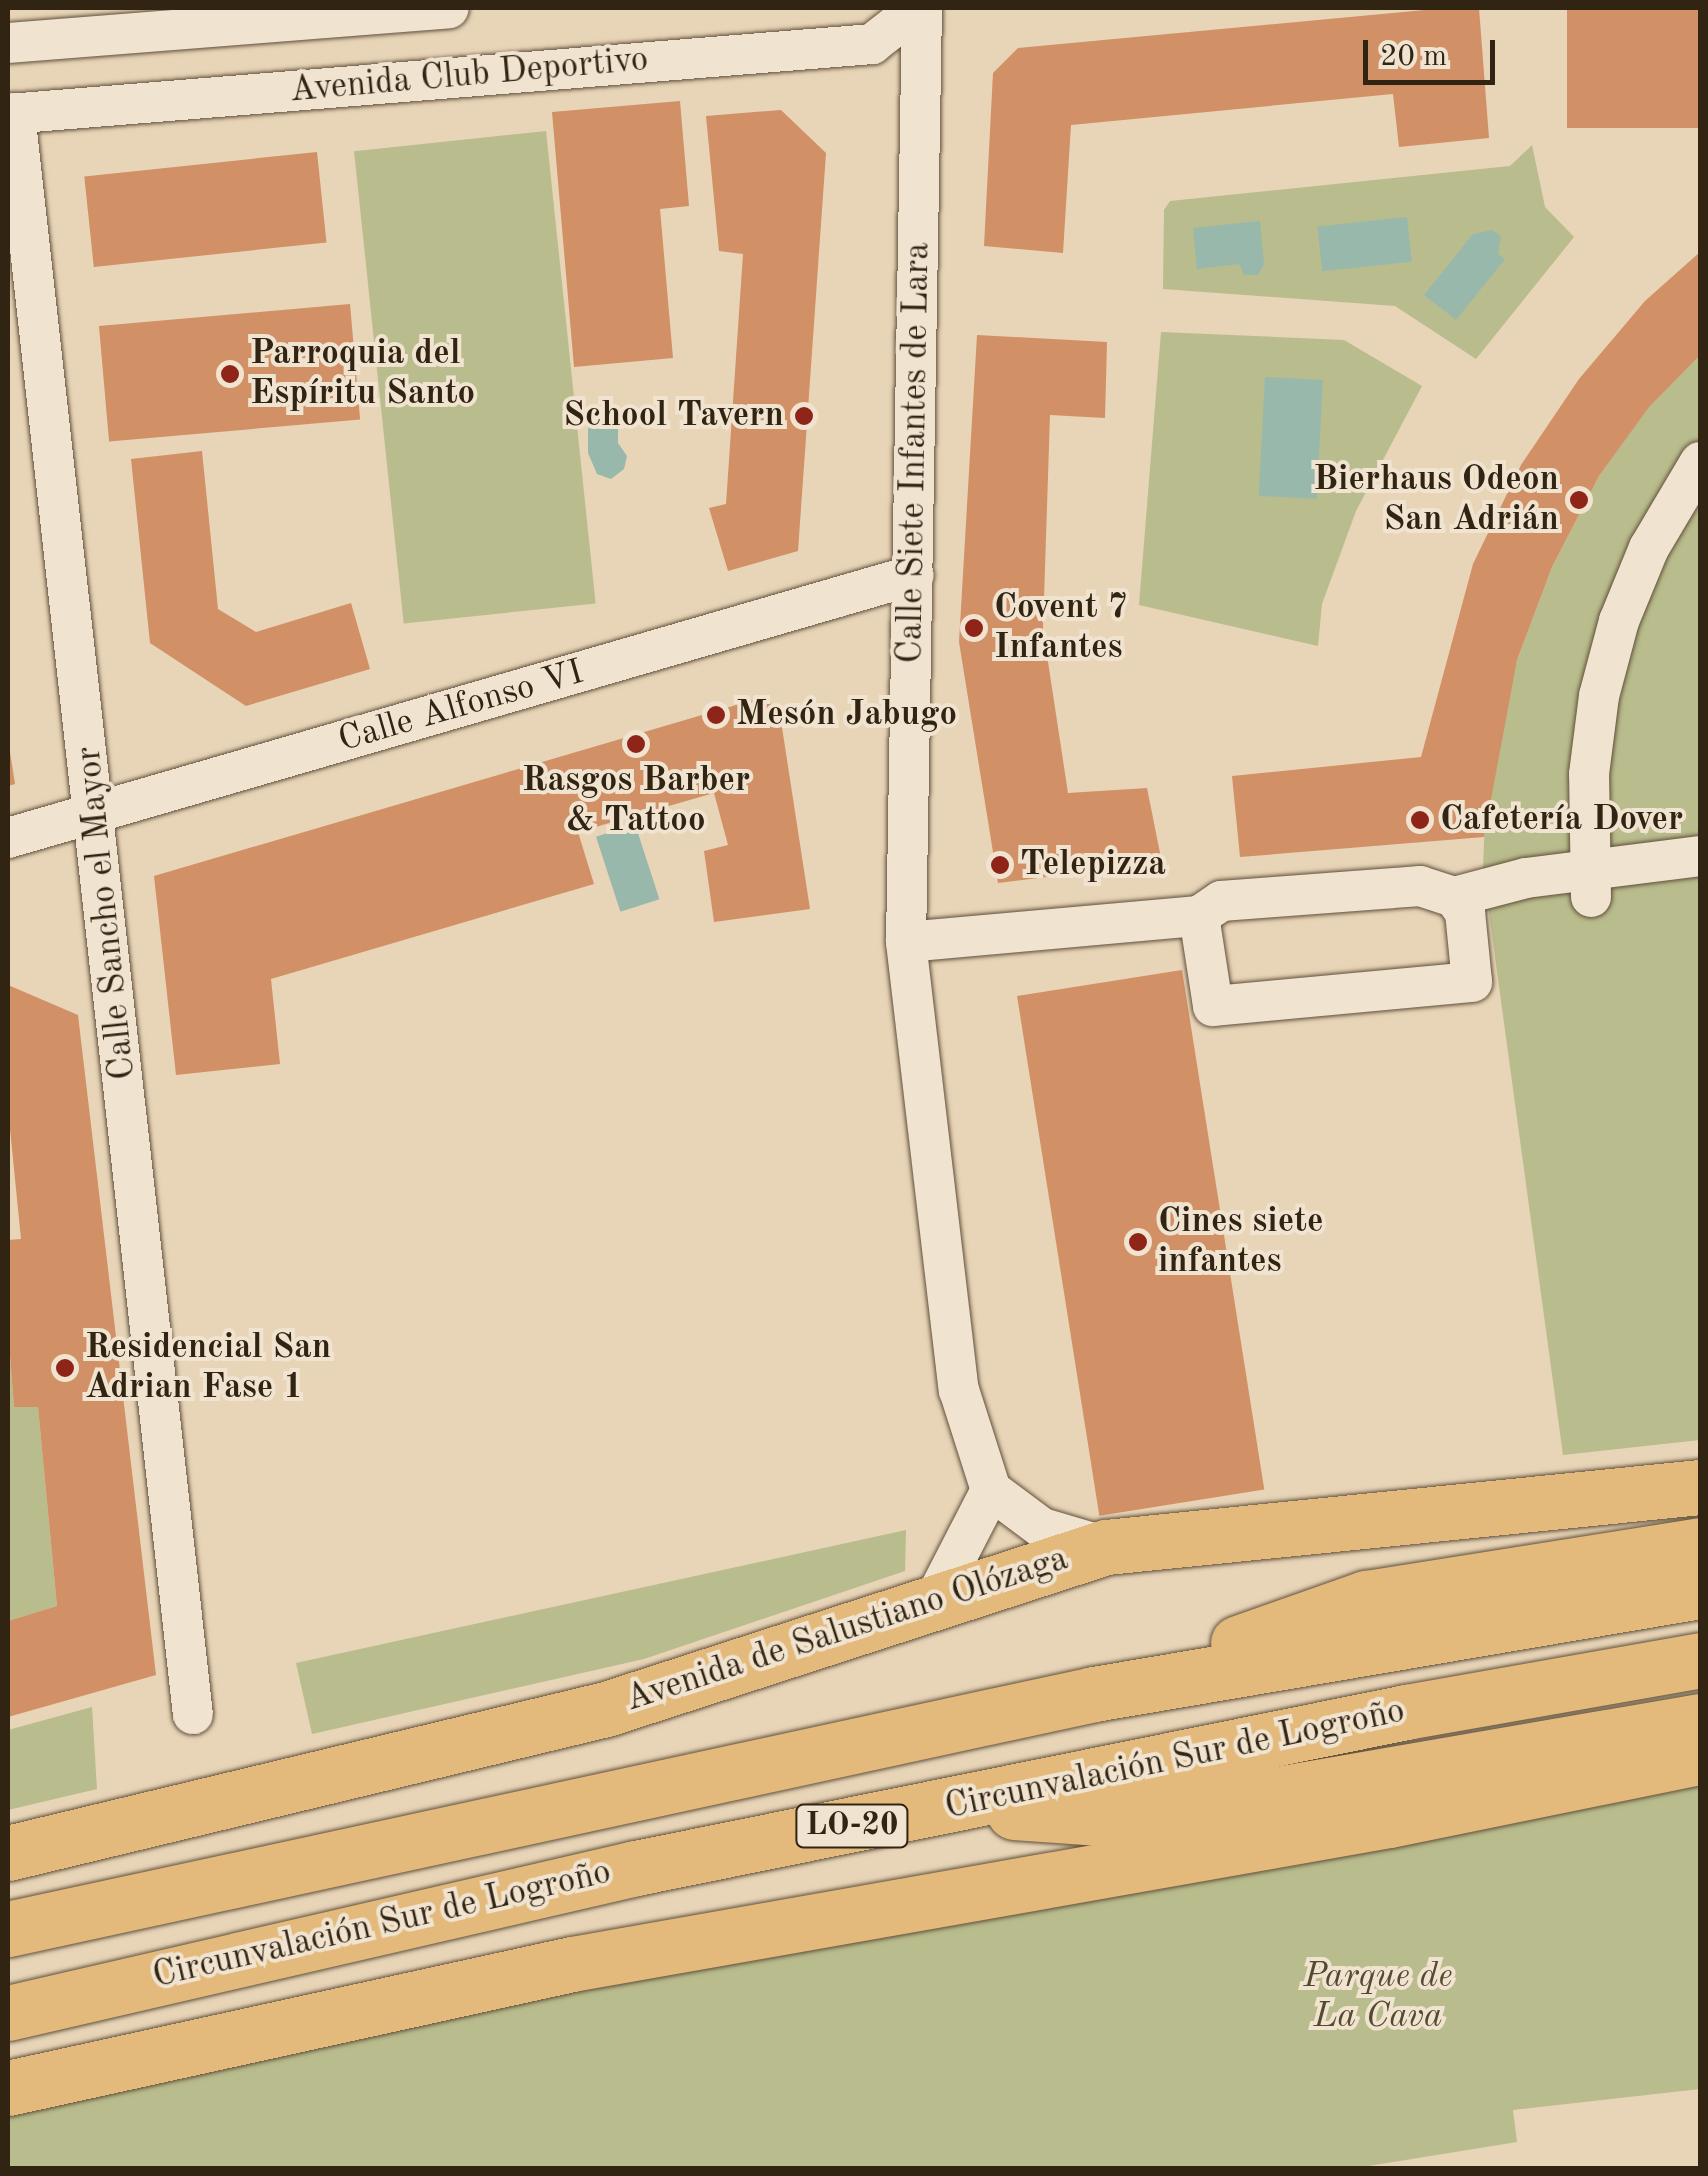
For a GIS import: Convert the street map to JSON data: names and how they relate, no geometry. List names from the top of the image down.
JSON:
{
  "streets": {
    "main road": ["Avenida de Salustiano Olózaga", "Circunvalación Sur de Logroño", "LO-20"],
    "street": [
      "Avenida Club Deportivo",
      "Calle Siete Infantes de Lara",
      "Calle Alfonso VI",
      "Calle Sancho el Mayor"
    ]
  },
  "crossings": [
    ["Avenida Club Deportivo", "Calle Siete Infantes de Lara"],
    ["Avenida Club Deportivo", "Calle Sancho el Mayor"],
    ["Calle Siete Infantes de Lara", "Calle Alfonso VI"],
    ["Calle Alfonso VI", "Calle Sancho el Mayor"]
  ],
  "parks": ["Parque de La Cava"],
  "places": [
    "Parroquia del Espíritu Santo",
    "School Tavern",
    "Bierhaus Odeon San Adrián",
    "Covent 7 Infantes",
    "Mesón Jabugo",
    "Rasgos Barber & Tattoo",
    "Cafetería Dover",
    "Telepizza",
    "Cines siete infantes",
    "Residencial San Adrian Fase 1"
  ],
  "scale_bar": "20 m"
}
